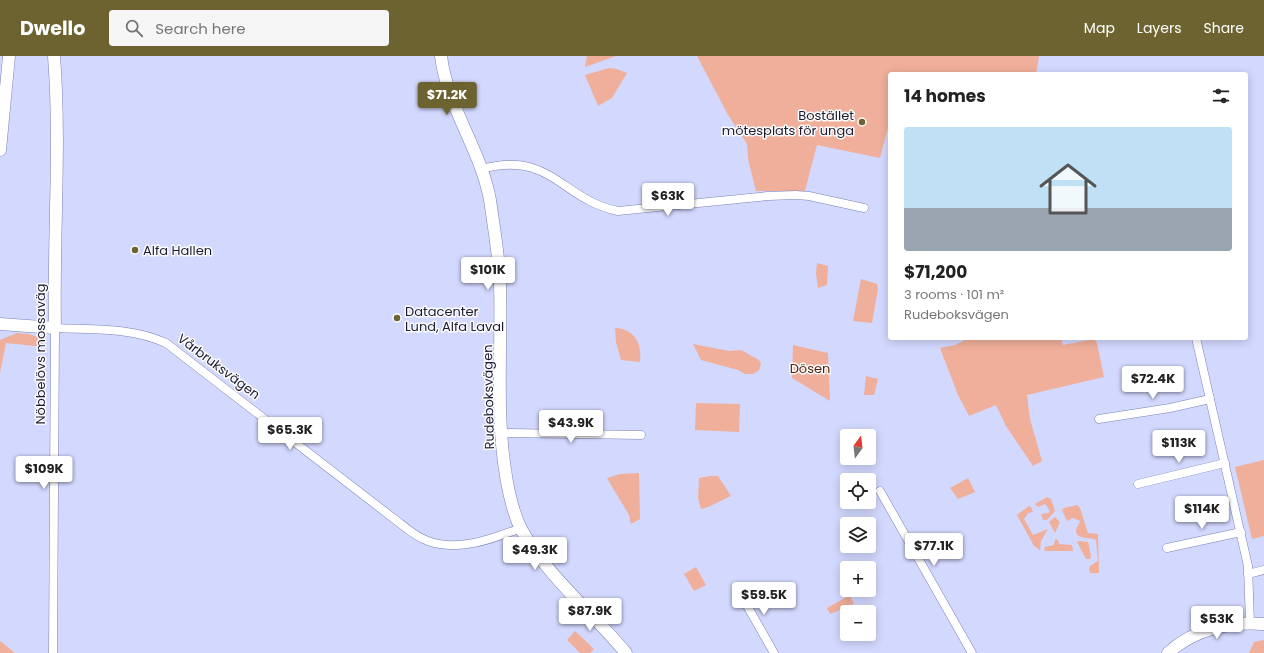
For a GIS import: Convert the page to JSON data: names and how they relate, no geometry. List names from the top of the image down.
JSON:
{
  "streets": {
    "street": ["Nöbbelövs mossaväg", "Vårbruksvägen", "Rudeboksvägen"]
  },
  "crossings": [
    ["Nöbbelövs mossaväg", "Vårbruksvägen"],
    ["Vårbruksvägen", "Rudeboksvägen"]
  ],
  "parks": ["Dösen"],
  "places": ["Bostället mötesplats för unga", "Alfa Hallen", "Datacenter Lund, Alfa Laval"],
  "north": "top",
  "page": {
    "header": "Dwello",
    "search": "Search here",
    "nav": ["Map", "Layers", "Share"],
    "heading": "14 homes",
    "price": [
      "$71.2K",
      "$63K",
      "$101K",
      "$72.4K",
      "$43.9K",
      "$65.3K",
      "$113K",
      "$109K",
      "$114K",
      "$77.1K",
      "$49.3K",
      "$59.5K",
      "$87.9K",
      "$53K"
    ],
    "list": [
      {
        "name": "$71,200",
        "note": "3 rooms · 101 m² · Rudeboksvägen"
      }
    ],
    "map_buttons": ["+", "−"]
  }
}
